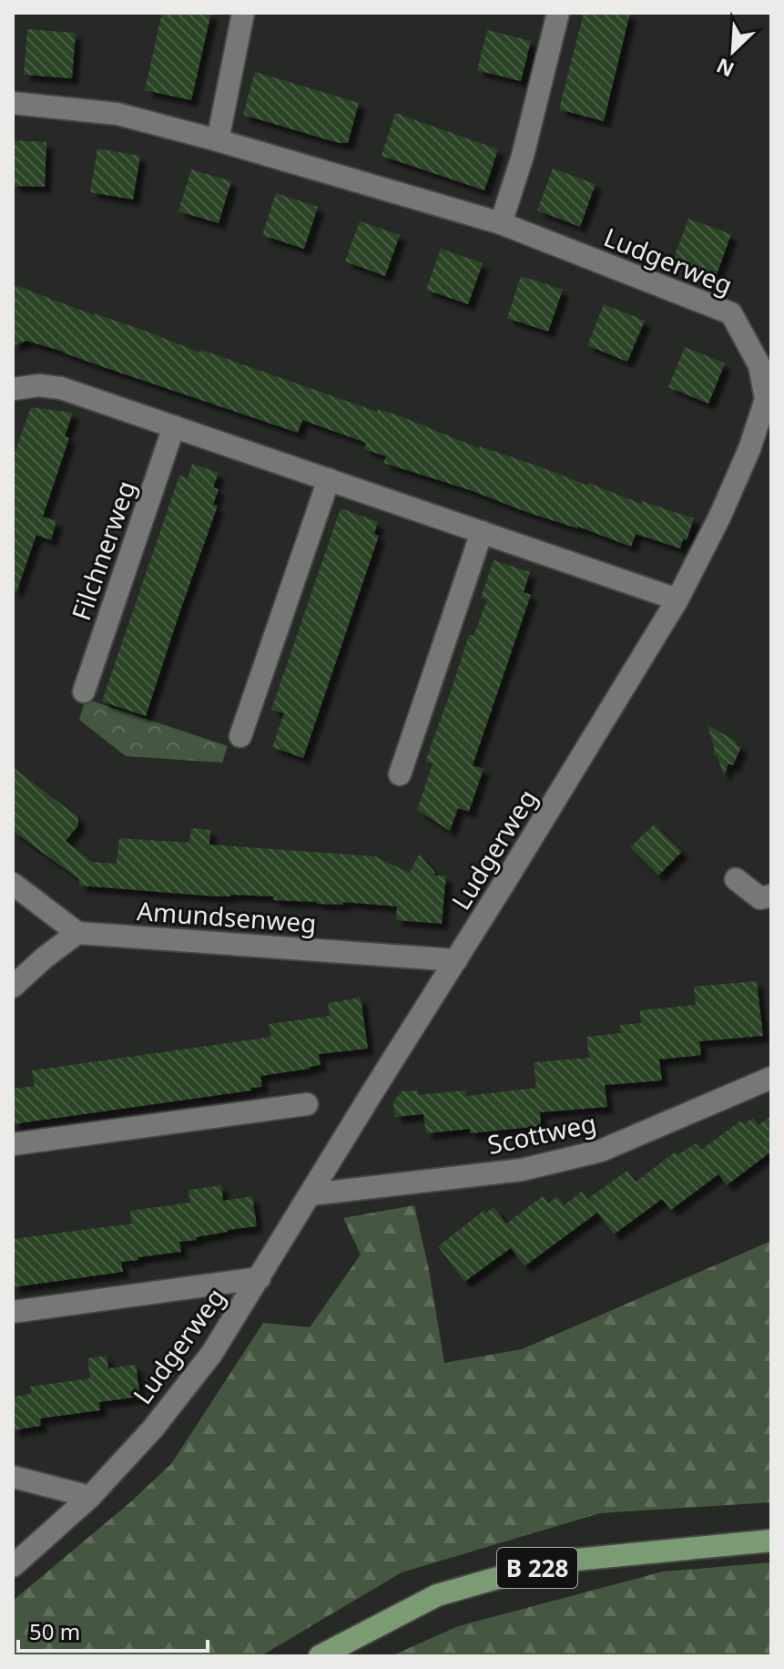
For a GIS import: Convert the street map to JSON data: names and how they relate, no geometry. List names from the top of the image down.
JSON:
{
  "streets": {
    "main road": ["B 228"],
    "street": [
      "Ludgerweg",
      "Filchnerweg",
      "Amundsenweg",
      "Scottweg"
    ]
  },
  "crossings": [
    ["Ludgerweg", "Amundsenweg"],
    ["Ludgerweg", "Scottweg"]
  ],
  "scale_bar": "50 m",
  "north": "bottom left"
}
